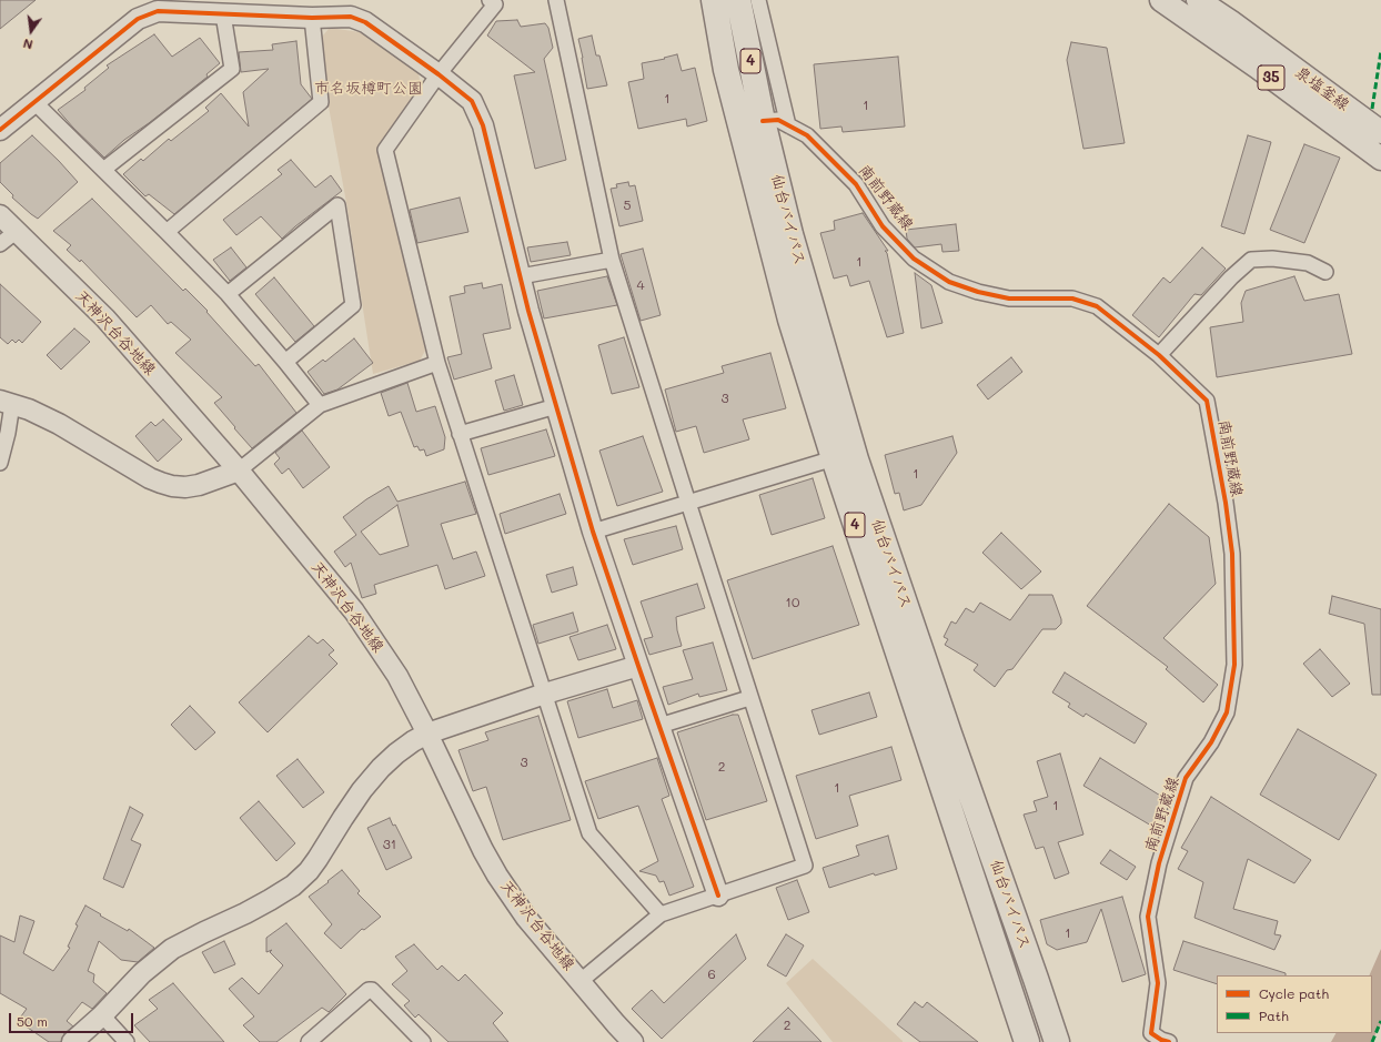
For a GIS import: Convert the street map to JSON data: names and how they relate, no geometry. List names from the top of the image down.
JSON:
{
  "streets": {
    "highway": ["4", "仙台バイパス"],
    "main road": ["35", "泉塩釜線"],
    "street": ["南前野蔵線", "天神沢台谷地線"]
  },
  "crossings": [
    ["南前野蔵線", "仙台バイパス"]
  ],
  "parks": ["市名坂樽町公園"],
  "house_numbers": [
    "1",
    "1",
    "5",
    "1",
    "4",
    "3",
    "1",
    "10",
    "3",
    "2",
    "1",
    "1",
    "31",
    "1",
    "6",
    "2"
  ],
  "legend": ["Cycle path", "Path"],
  "scale_bar": "50 m",
  "north": "bottom"
}
